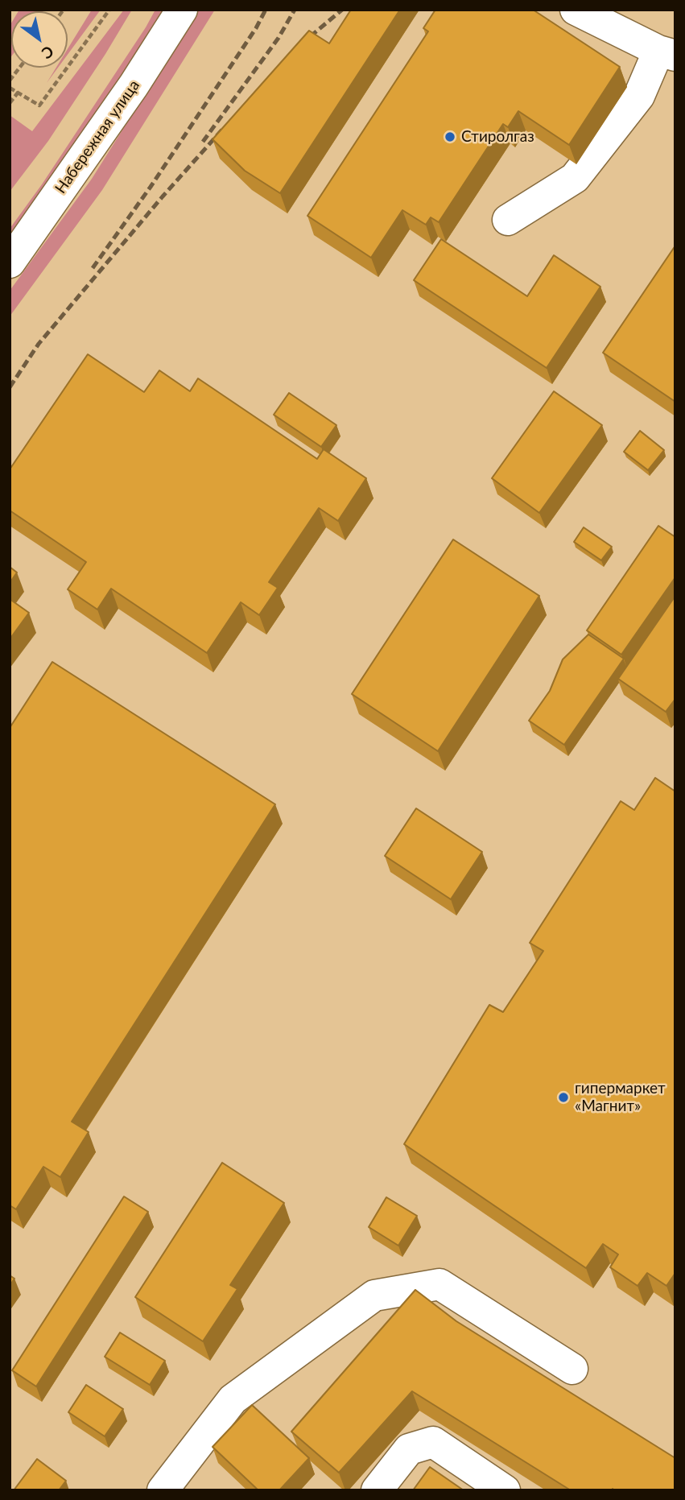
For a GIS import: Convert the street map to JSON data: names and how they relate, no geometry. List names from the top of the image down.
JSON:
{
  "streets": {
    "street": ["Набережная улица"]
  },
  "places": ["Стиролгаз", "гипермаркет «Магнит»"],
  "north": "bottom right"
}
